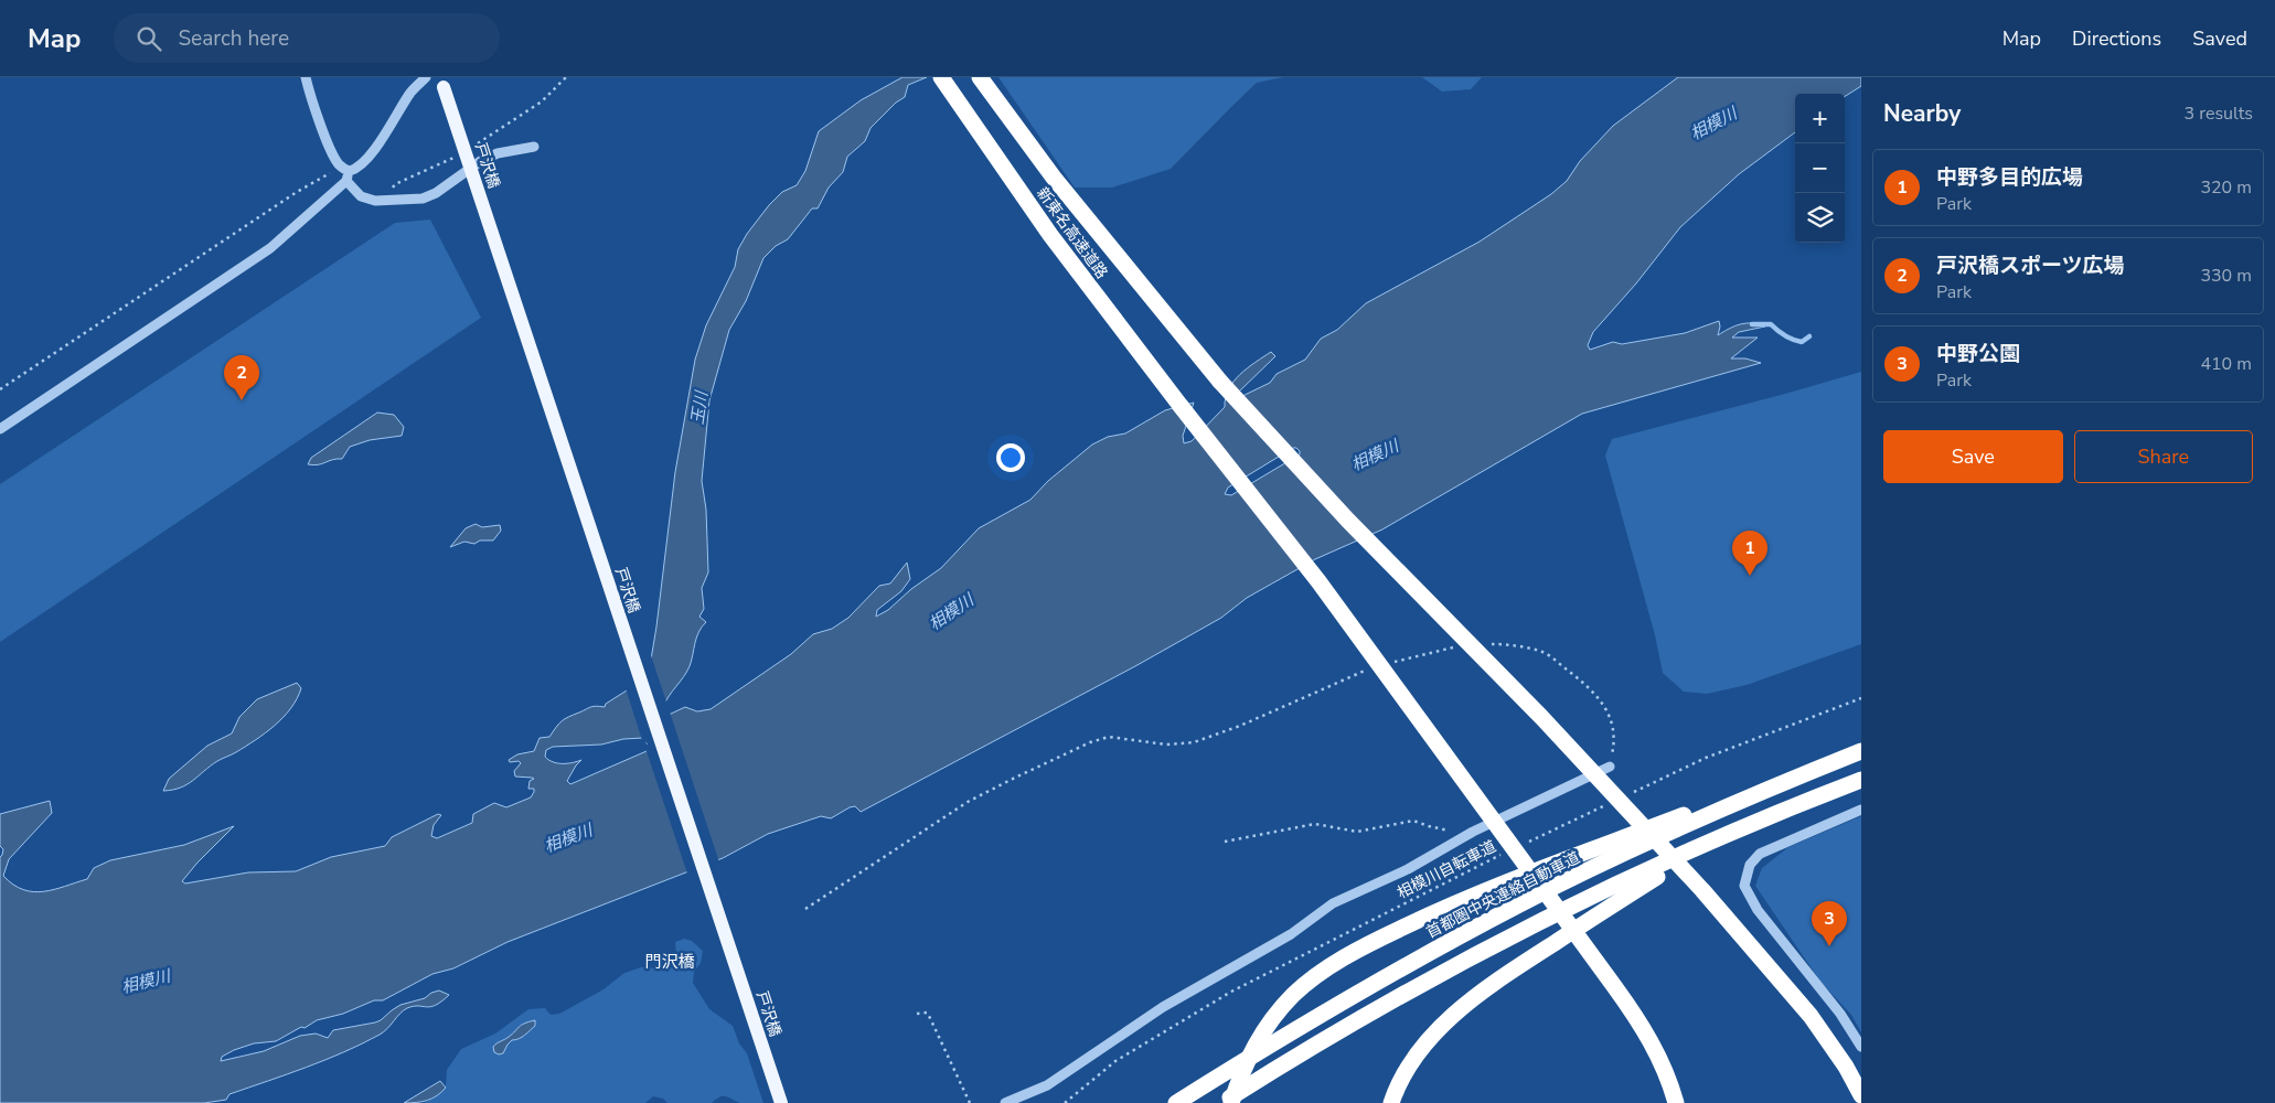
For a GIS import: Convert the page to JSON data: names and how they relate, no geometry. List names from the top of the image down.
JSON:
{
  "streets": {
    "highway": ["新東名高速道路", "首都圏中央連絡自動車道"],
    "main road": ["戸沢橋"],
    "path": ["相模川自転車道"]
  },
  "districts": ["門沢橋"],
  "water": ["相模川", "玉川"],
  "page": {
    "header": "Map",
    "search": "Search here",
    "nav": ["Map", "Directions", "Saved"],
    "heading": ["Nearby", "3 results"],
    "map_buttons": ["+", "−"],
    "list": [
      {
        "mark": "1",
        "name": "中野多目的広場",
        "note": "Park",
        "value": "320 m"
      },
      {
        "mark": "2",
        "name": "戸沢橋スポーツ広場",
        "note": "Park",
        "value": "330 m"
      },
      {
        "mark": "3",
        "name": "中野公園",
        "note": "Park",
        "value": "410 m"
      }
    ],
    "pins": ["2", "1", "3"],
    "buttons": ["Save", "Share"]
  }
}
